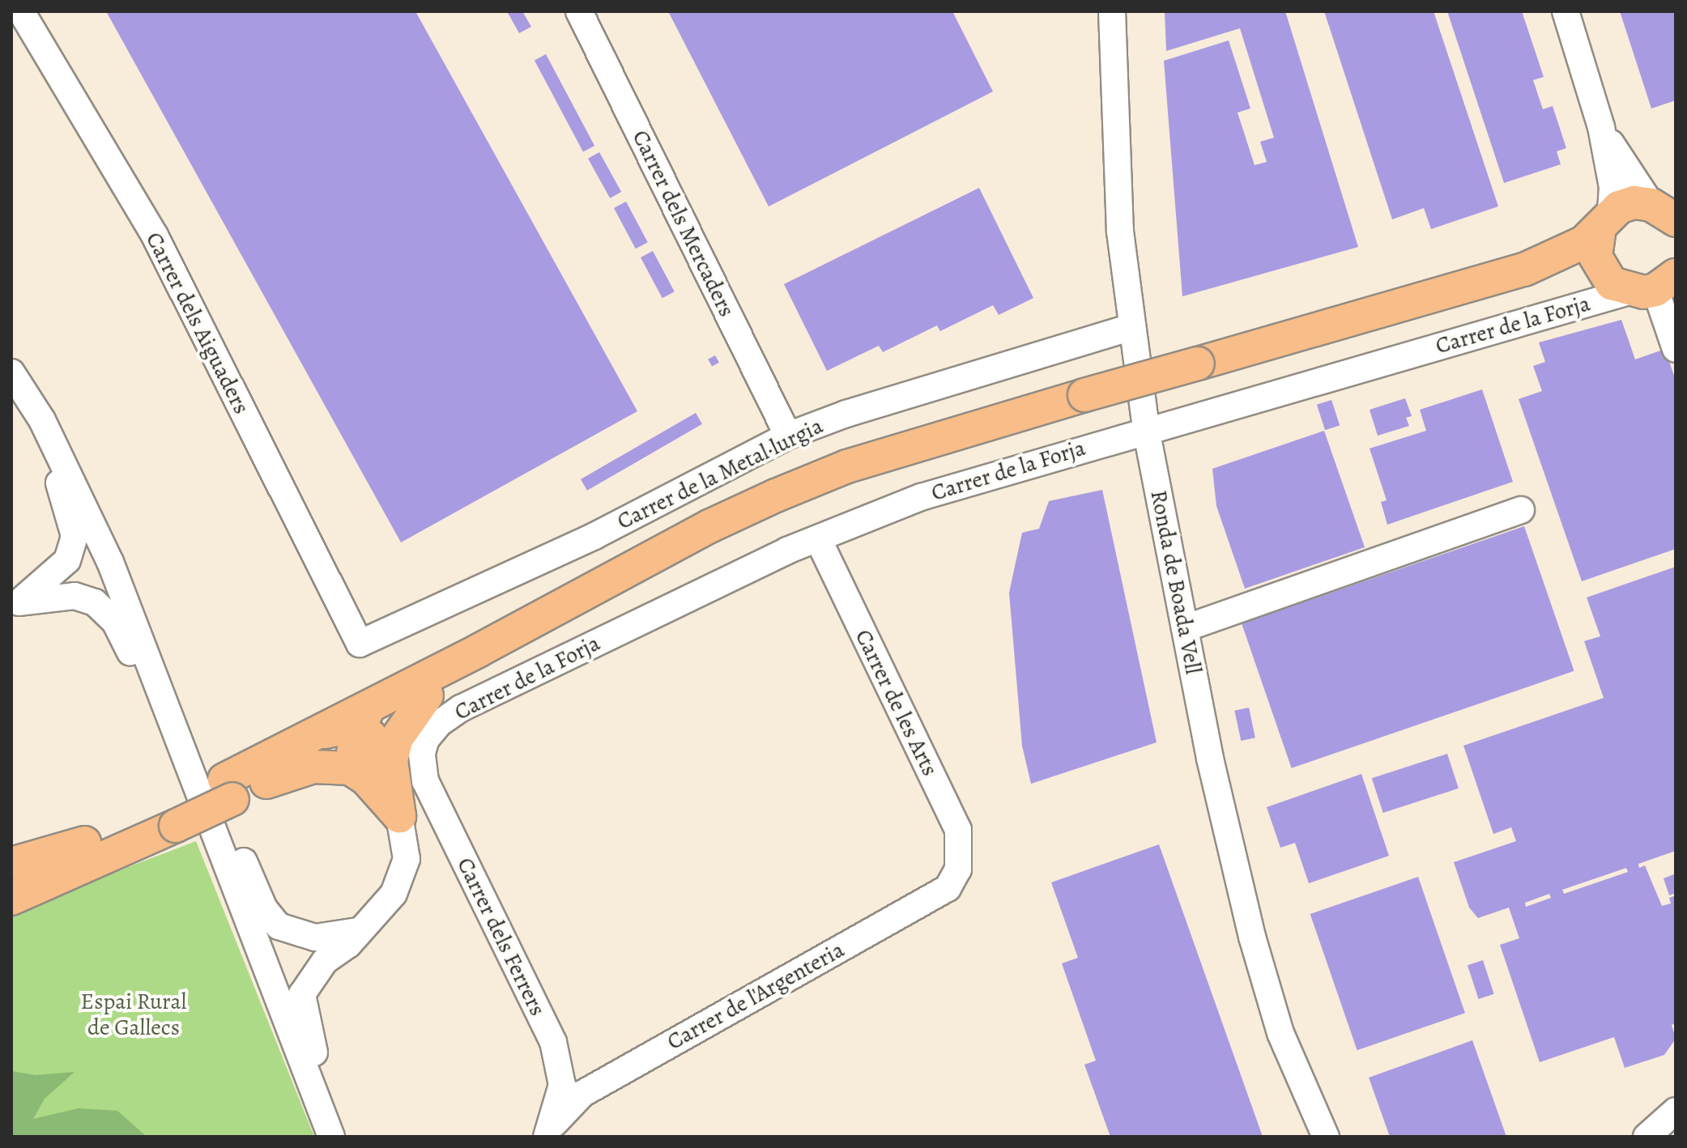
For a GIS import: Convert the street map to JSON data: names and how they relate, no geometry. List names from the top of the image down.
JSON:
{
  "streets": {
    "street": [
      "Carrer dels Mercaders",
      "Carrer dels Aiguaders",
      "Carrer de la Forja",
      "Carrer de la Metal·lurgia",
      "Ronda de Boada Vell",
      "Carrer de les Arts",
      "Carrer dels Ferrers",
      "Carrer de l'Argenteria"
    ]
  },
  "crossings": [
    ["Carrer dels Mercaders", "Carrer de la Metal·lurgia"],
    ["Carrer dels Aiguaders", "Carrer de la Metal·lurgia"],
    ["Carrer de la Forja", "Ronda de Boada Vell"],
    ["Carrer de la Forja", "Carrer de les Arts"],
    ["Carrer de la Forja", "Carrer dels Ferrers"],
    ["Carrer de la Metal·lurgia", "Ronda de Boada Vell"],
    ["Carrer de les Arts", "Carrer de l'Argenteria"],
    ["Carrer dels Ferrers", "Carrer de l'Argenteria"]
  ],
  "parks": ["Espai Rural de Gallecs"]
}
